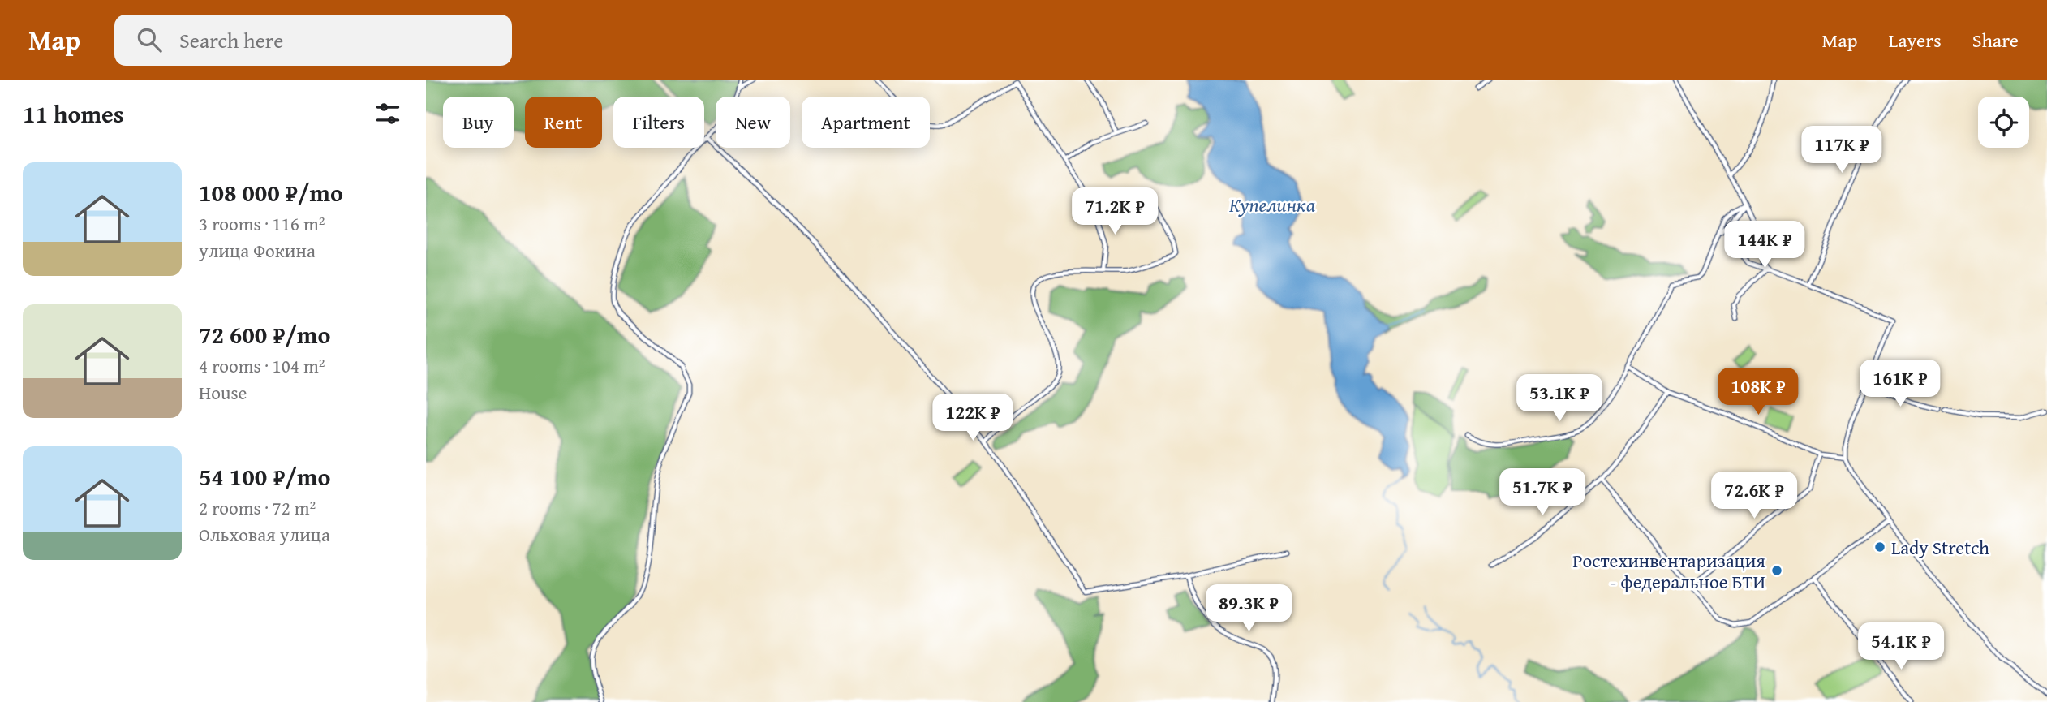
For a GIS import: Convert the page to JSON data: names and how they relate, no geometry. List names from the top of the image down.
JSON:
{
  "water": ["Купелинка"],
  "places": ["Lady Stretch", "Ростехинвентаризация - федеральное БТИ"],
  "page": {
    "header": "Map",
    "search": "Search here",
    "nav": ["Map", "Layers", "Share"],
    "heading": "11 homes",
    "chip": [
      "Buy",
      "Rent",
      "Filters",
      "New",
      "Apartment"
    ],
    "price": [
      "117K ₽",
      "71.2K ₽",
      "144K ₽",
      "161K ₽",
      "108K ₽",
      "53.1K ₽",
      "122K ₽",
      "51.7K ₽",
      "72.6K ₽",
      "89.3K ₽",
      "54.1K ₽"
    ],
    "list": [
      {
        "name": "108 000 ₽/mo",
        "note": "3 rooms · 116 m² · улица Фокина"
      },
      {
        "name": "72 600 ₽/mo",
        "note": "4 rooms · 104 m² · House"
      },
      {
        "name": "54 100 ₽/mo",
        "note": "2 rooms · 72 m² · Ольховая улица"
      }
    ]
  }
}
